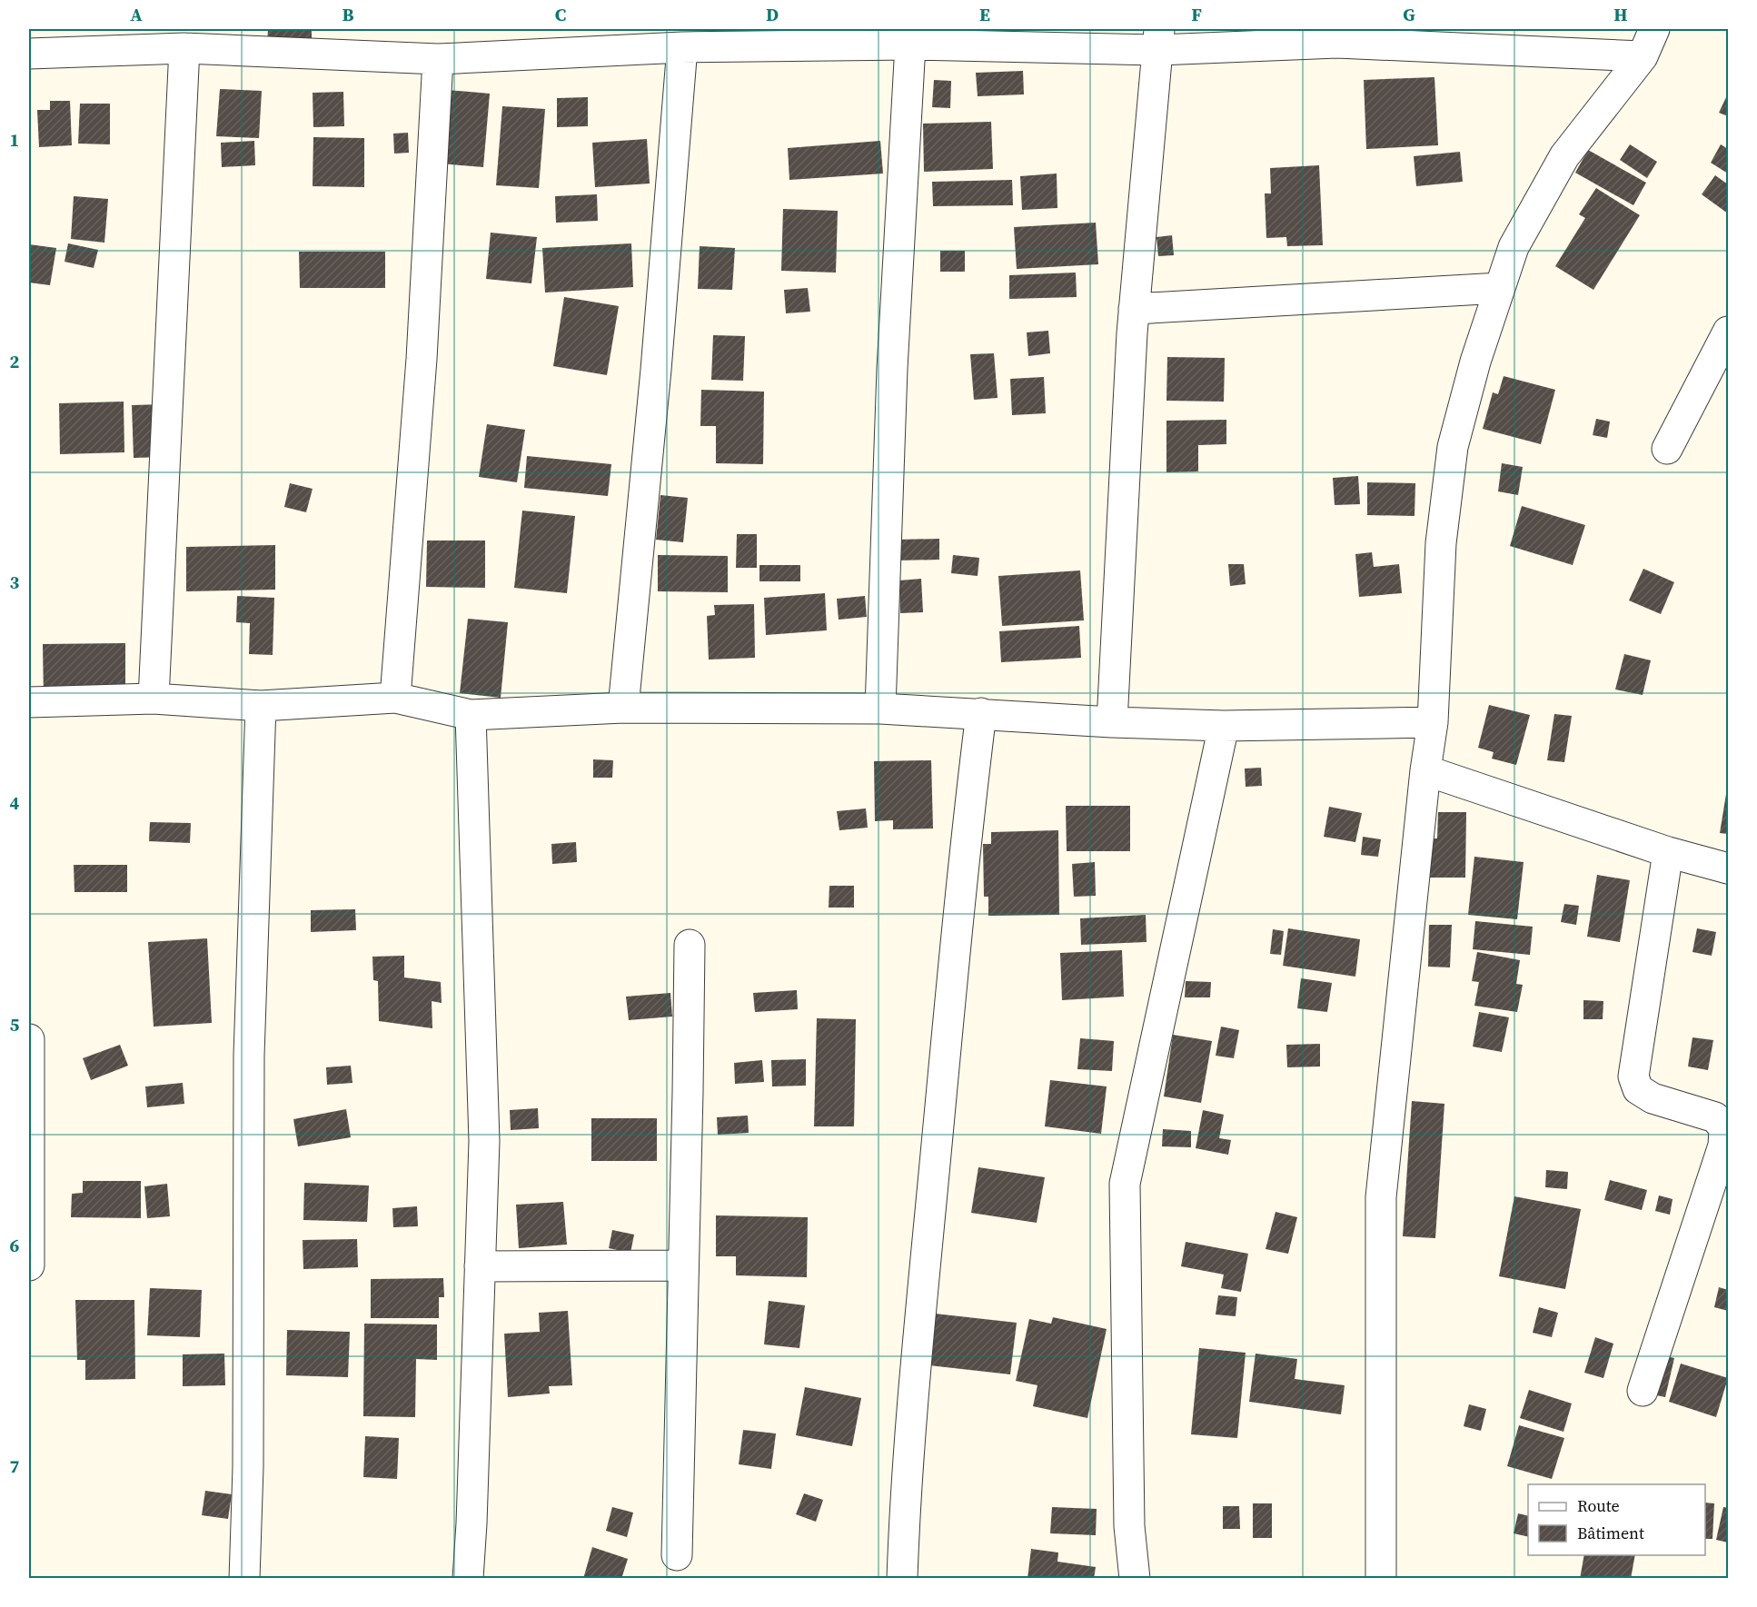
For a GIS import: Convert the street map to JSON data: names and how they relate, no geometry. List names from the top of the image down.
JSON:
{
  "legend": ["Route", "Bâtiment"],
  "grid": {
    "columns": [
      "A",
      "B",
      "C",
      "D",
      "E",
      "F",
      "G",
      "H"
    ],
    "rows": [
      "1",
      "2",
      "3",
      "4",
      "5",
      "6",
      "7"
    ]
  }
}
